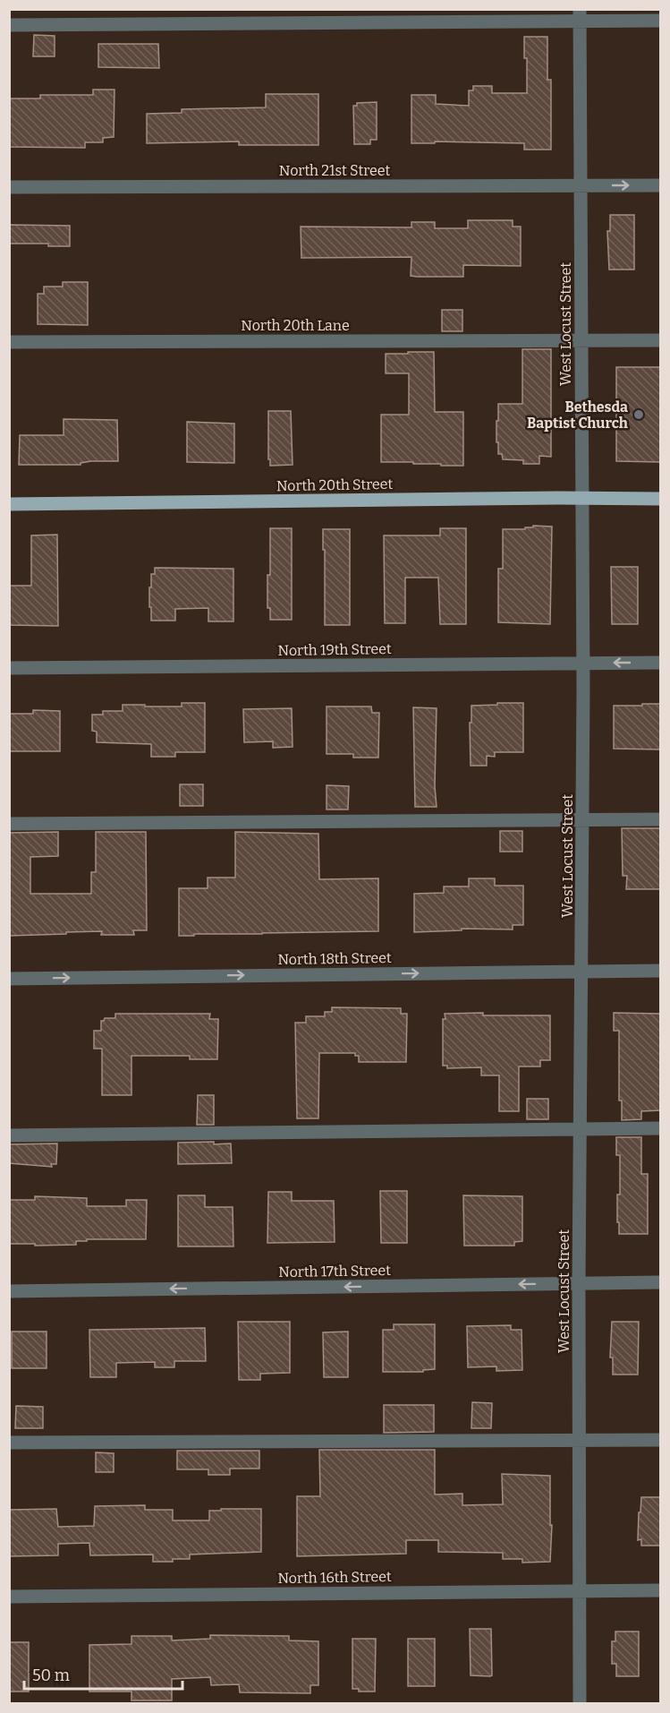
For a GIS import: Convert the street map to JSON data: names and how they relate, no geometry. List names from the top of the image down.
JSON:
{
  "streets": {
    "main road": ["North 20th Street"],
    "street": [
      "North 21st Street",
      "West Locust Street",
      "North 20th Lane",
      "North 19th Street",
      "North 18th Street",
      "North 17th Street",
      "North 16th Street"
    ]
  },
  "crossings": [
    ["North 21st Street", "West Locust Street"],
    ["West Locust Street", "North 20th Lane"],
    ["West Locust Street", "North 20th Street"],
    ["West Locust Street", "North 19th Street"],
    ["West Locust Street", "North 18th Street"],
    ["West Locust Street", "North 17th Street"],
    ["West Locust Street", "North 16th Street"]
  ],
  "one_way": ["North 18th Street", "North 17th Street"],
  "places": ["Bethesda Baptist Church"],
  "scale_bar": "50 m"
}
